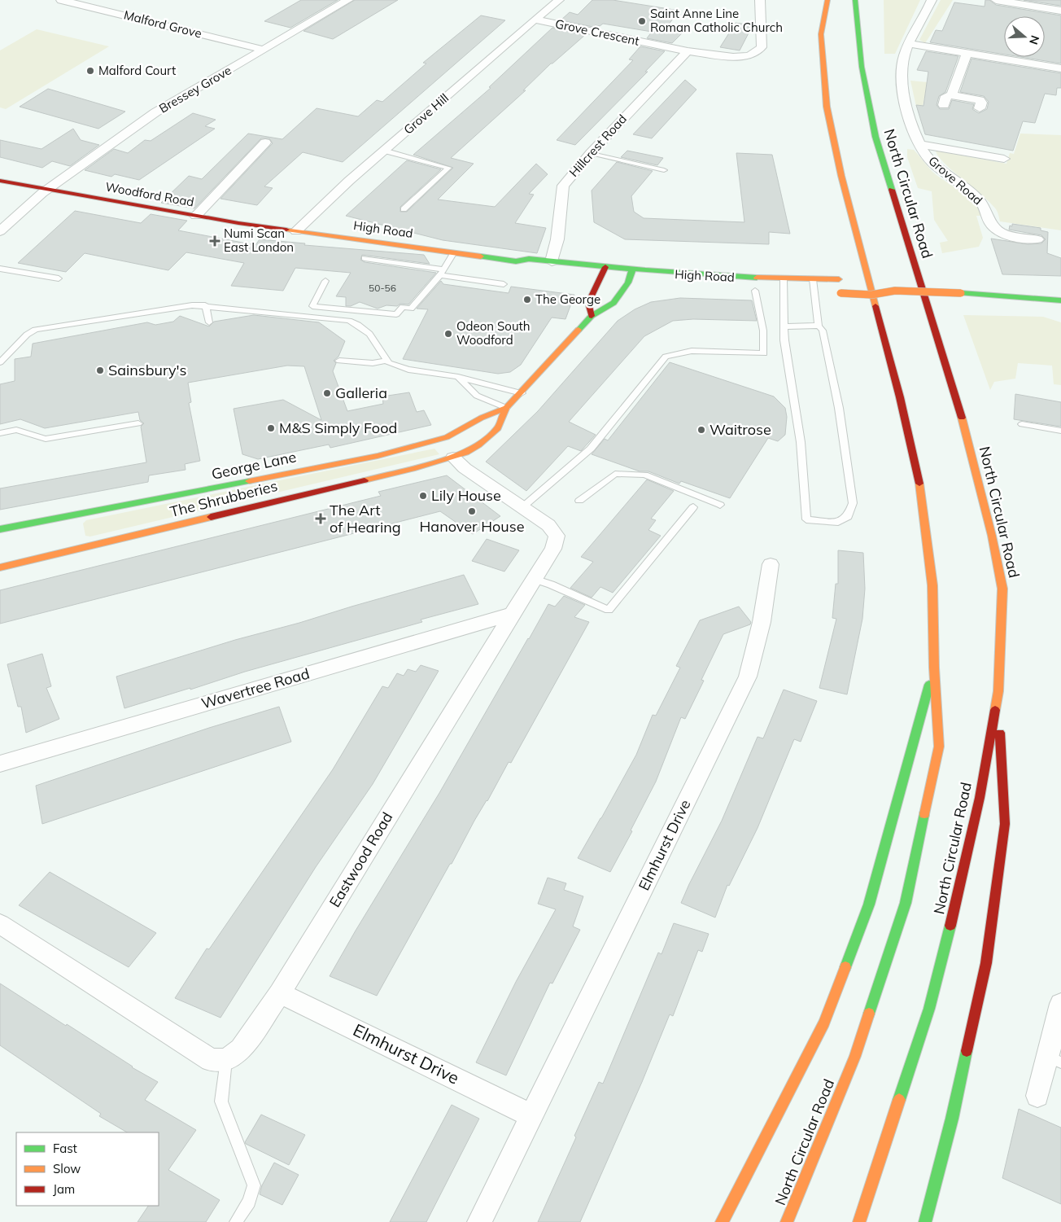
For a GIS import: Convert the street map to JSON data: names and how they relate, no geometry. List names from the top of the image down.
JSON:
{
  "streets": {
    "main road": [
      "North Circular Road",
      "Woodford Road",
      "High Road",
      "George Lane",
      "The Shrubberies"
    ],
    "street": [
      "Malford Grove",
      "Grove Crescent",
      "Bressey Grove",
      "Grove Hill",
      "Hillcrest Road",
      "Grove Road",
      "Wavertree Road",
      "Elmhurst Drive",
      "Eastwood Road"
    ]
  },
  "crossings": [
    ["Malford Grove", "Bressey Grove"],
    ["Grove Crescent", "Grove Hill"],
    ["Grove Crescent", "Hillcrest Road"],
    ["Bressey Grove", "Woodford Road"],
    ["Grove Hill", "Woodford Road"],
    ["Grove Hill", "High Road"],
    ["Hillcrest Road", "High Road"],
    ["Woodford Road", "High Road"],
    ["High Road", "George Lane"],
    ["George Lane", "The Shrubberies"],
    ["George Lane", "Eastwood Road"],
    ["The Shrubberies", "Eastwood Road"],
    ["Wavertree Road", "Eastwood Road"],
    ["Elmhurst Drive", "Eastwood Road"]
  ],
  "places": {
    "other": [
      "Saint Anne Line Roman Catholic Church",
      "Malford Court",
      "The George",
      "Odeon South Woodford",
      "Sainsbury's",
      "Galleria",
      "M&S Simply Food",
      "Waitrose",
      "Lily House",
      "Hanover House"
    ],
    "health": ["Numi Scan East London", "The Art of Hearing"]
  },
  "house_numbers": ["50-56"],
  "legend": ["Fast", "Slow", "Jam"],
  "north": "right"
}
